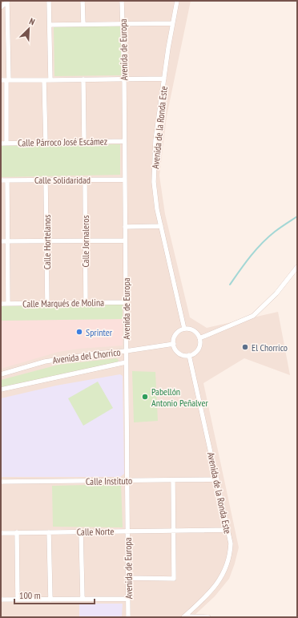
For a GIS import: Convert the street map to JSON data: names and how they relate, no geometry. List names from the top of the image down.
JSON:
{
  "streets": {
    "street": [
      "Avenida de Europa",
      "Avenida de la Ronda Este",
      "Calle Párroco José Escámez",
      "Calle Solidaridad",
      "Calle Jornaleros",
      "Calle Hortelanos",
      "Calle Marqués de Molina",
      "Avenida del Chorrico",
      "Calle Instituto",
      "Calle Norte"
    ]
  },
  "crossings": [
    ["Avenida de Europa", "Calle Párroco José Escámez"],
    ["Avenida de Europa", "Calle Solidaridad"],
    ["Avenida de Europa", "Calle Marqués de Molina"],
    ["Avenida de Europa", "Avenida del Chorrico"],
    ["Avenida de Europa", "Calle Instituto"],
    ["Avenida de Europa", "Calle Norte"],
    ["Avenida de la Ronda Este", "Avenida del Chorrico"],
    ["Avenida de la Ronda Este", "Calle Instituto"],
    ["Avenida de la Ronda Este", "Calle Norte"],
    ["Calle Solidaridad", "Calle Jornaleros"],
    ["Calle Solidaridad", "Calle Hortelanos"],
    ["Calle Jornaleros", "Calle Marqués de Molina"],
    ["Calle Hortelanos", "Calle Marqués de Molina"]
  ],
  "places": ["Sprinter", "El Chorrico", "Pabellón Antonio Peñalver"],
  "scale_bar": "100 m",
  "north": "top right"
}
